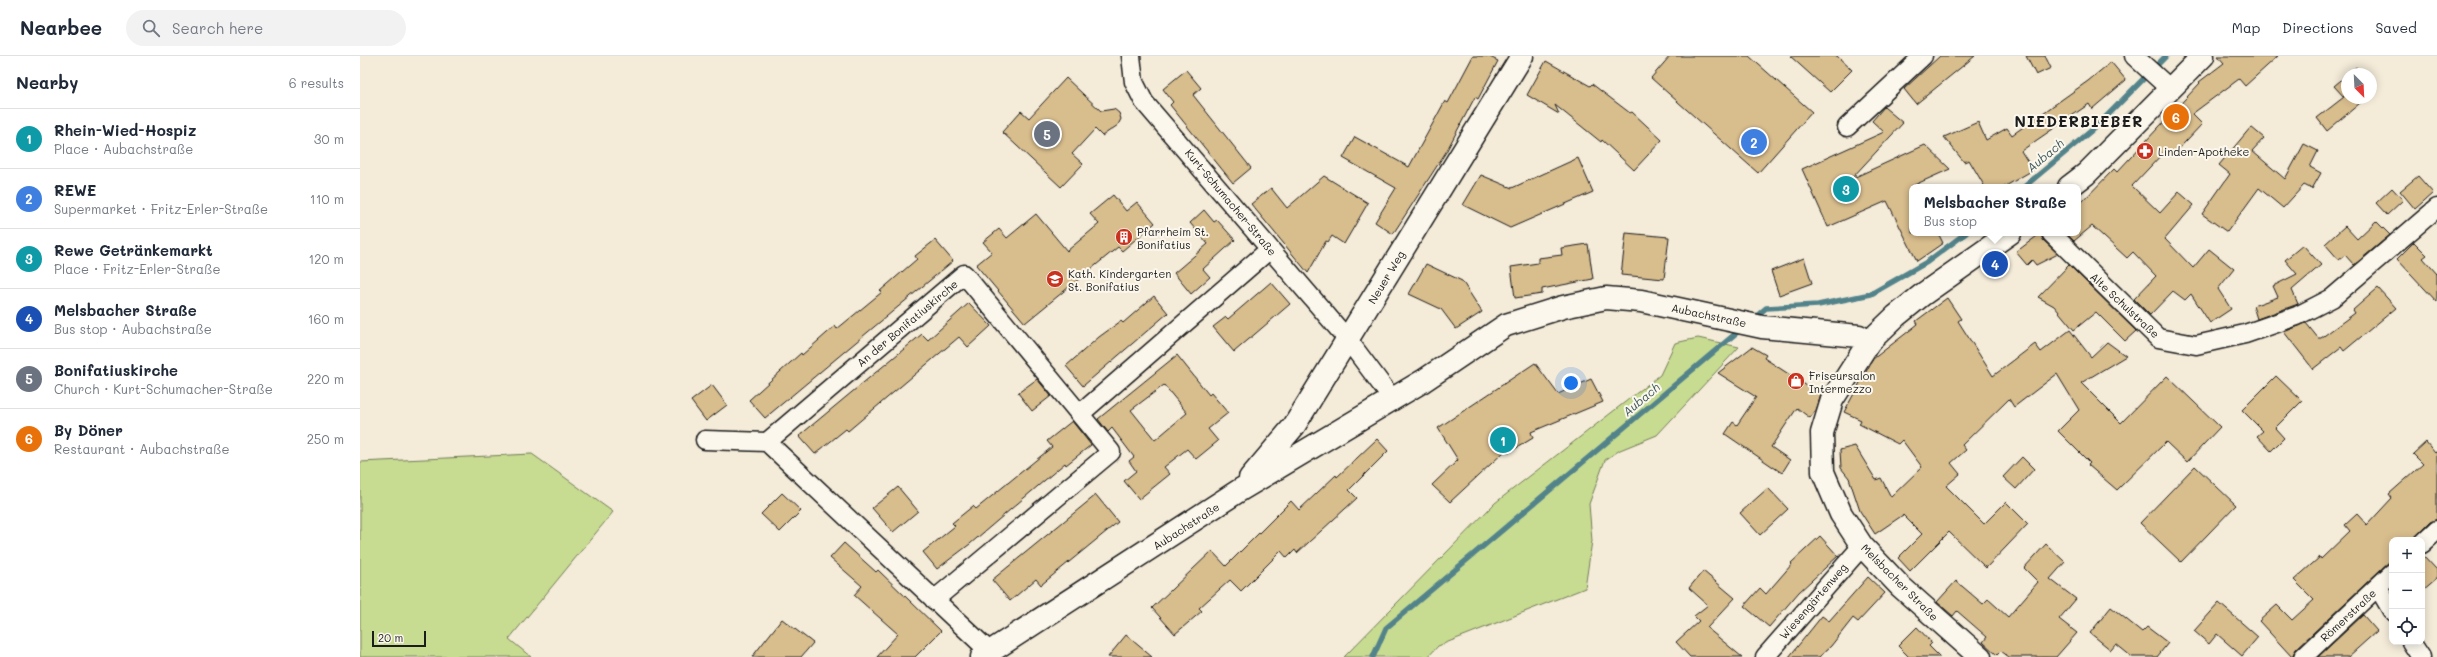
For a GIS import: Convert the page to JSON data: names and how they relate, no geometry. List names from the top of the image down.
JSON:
{
  "streets": {
    "street": [
      "Kurt-Schumacher-Straße",
      "Neuer Weg",
      "Alte Schulstraße",
      "Aubachstraße",
      "An der Bonifatiuskirche",
      "Melsbacher Straße",
      "Wiesengärtenweg",
      "Römerstraße"
    ]
  },
  "crossings": [
    ["Kurt-Schumacher-Straße", "Neuer Weg"],
    ["Neuer Weg", "Aubachstraße"],
    ["Aubachstraße", "Melsbacher Straße"],
    ["Melsbacher Straße", "Wiesengärtenweg"]
  ],
  "districts": ["NIEDERBIEBER"],
  "water": ["Aubach"],
  "places": {
    "pharmacy": ["Linden-Apotheke"],
    "building": ["Pfarrheim St. Bonifatius"],
    "school or university": ["Kath. Kindergarten St. Bonifatius"],
    "shop": ["Friseursalon Intermezzo"]
  },
  "scale_bar": "20 m",
  "north": "bottom right",
  "page": {
    "header": "Nearbee",
    "search": "Search here",
    "nav": ["Map", "Directions", "Saved"],
    "heading": ["Nearby", "6 results"],
    "pins": [
      "6",
      "5",
      "2",
      "3",
      "4",
      "1"
    ],
    "list": [
      {
        "mark": "1",
        "name": "Rhein-Wied-Hospiz",
        "note": "Place · Aubachstraße",
        "value": "30 m"
      },
      {
        "mark": "2",
        "name": "REWE",
        "note": "Supermarket · Fritz-Erler-Straße",
        "value": "110 m"
      },
      {
        "mark": "3",
        "name": "Rewe Getränkemarkt",
        "note": "Place · Fritz-Erler-Straße",
        "value": "120 m"
      },
      {
        "mark": "4",
        "name": "Melsbacher Straße",
        "note": "Bus stop · Aubachstraße",
        "value": "160 m"
      },
      {
        "mark": "5",
        "name": "Bonifatiuskirche",
        "note": "Church · Kurt-Schumacher-Straße",
        "value": "220 m"
      },
      {
        "mark": "6",
        "name": "By Döner",
        "note": "Restaurant · Aubachstraße",
        "value": "250 m"
      }
    ],
    "popup": ["Melsbacher Straße", "Bus stop"],
    "map_buttons": ["+", "−"],
    "scale": "20 m"
  }
}
